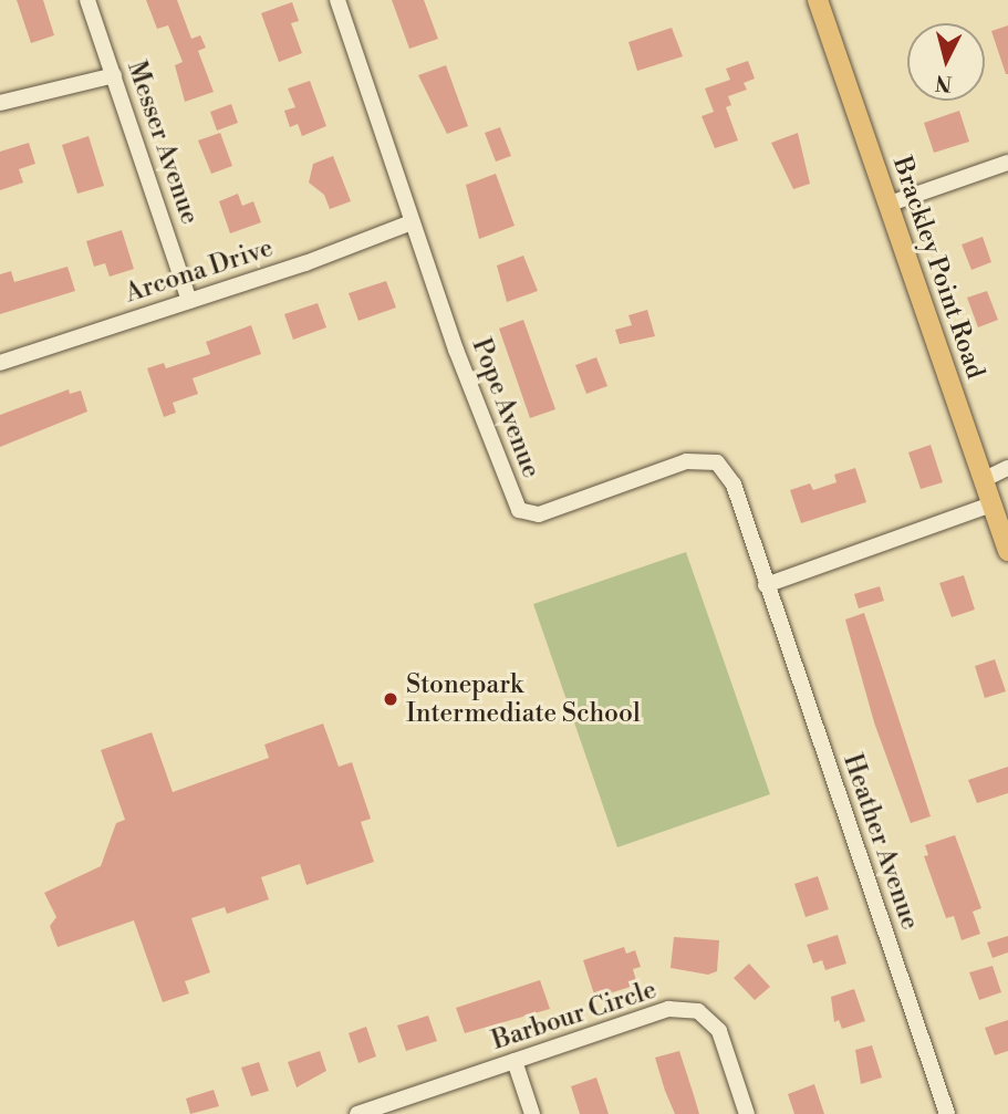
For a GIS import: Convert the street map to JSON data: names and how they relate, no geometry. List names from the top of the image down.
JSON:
{
  "streets": {
    "main road": ["Brackley Point Road"],
    "street": [
      "Messer Avenue",
      "Arcona Drive",
      "Pope Avenue",
      "Heather Avenue",
      "Barbour Circle"
    ]
  },
  "crossings": [
    ["Messer Avenue", "Arcona Drive"],
    ["Arcona Drive", "Pope Avenue"],
    ["Pope Avenue", "Heather Avenue"]
  ],
  "places": ["Stonepark Intermediate School"],
  "north": "bottom"
}
